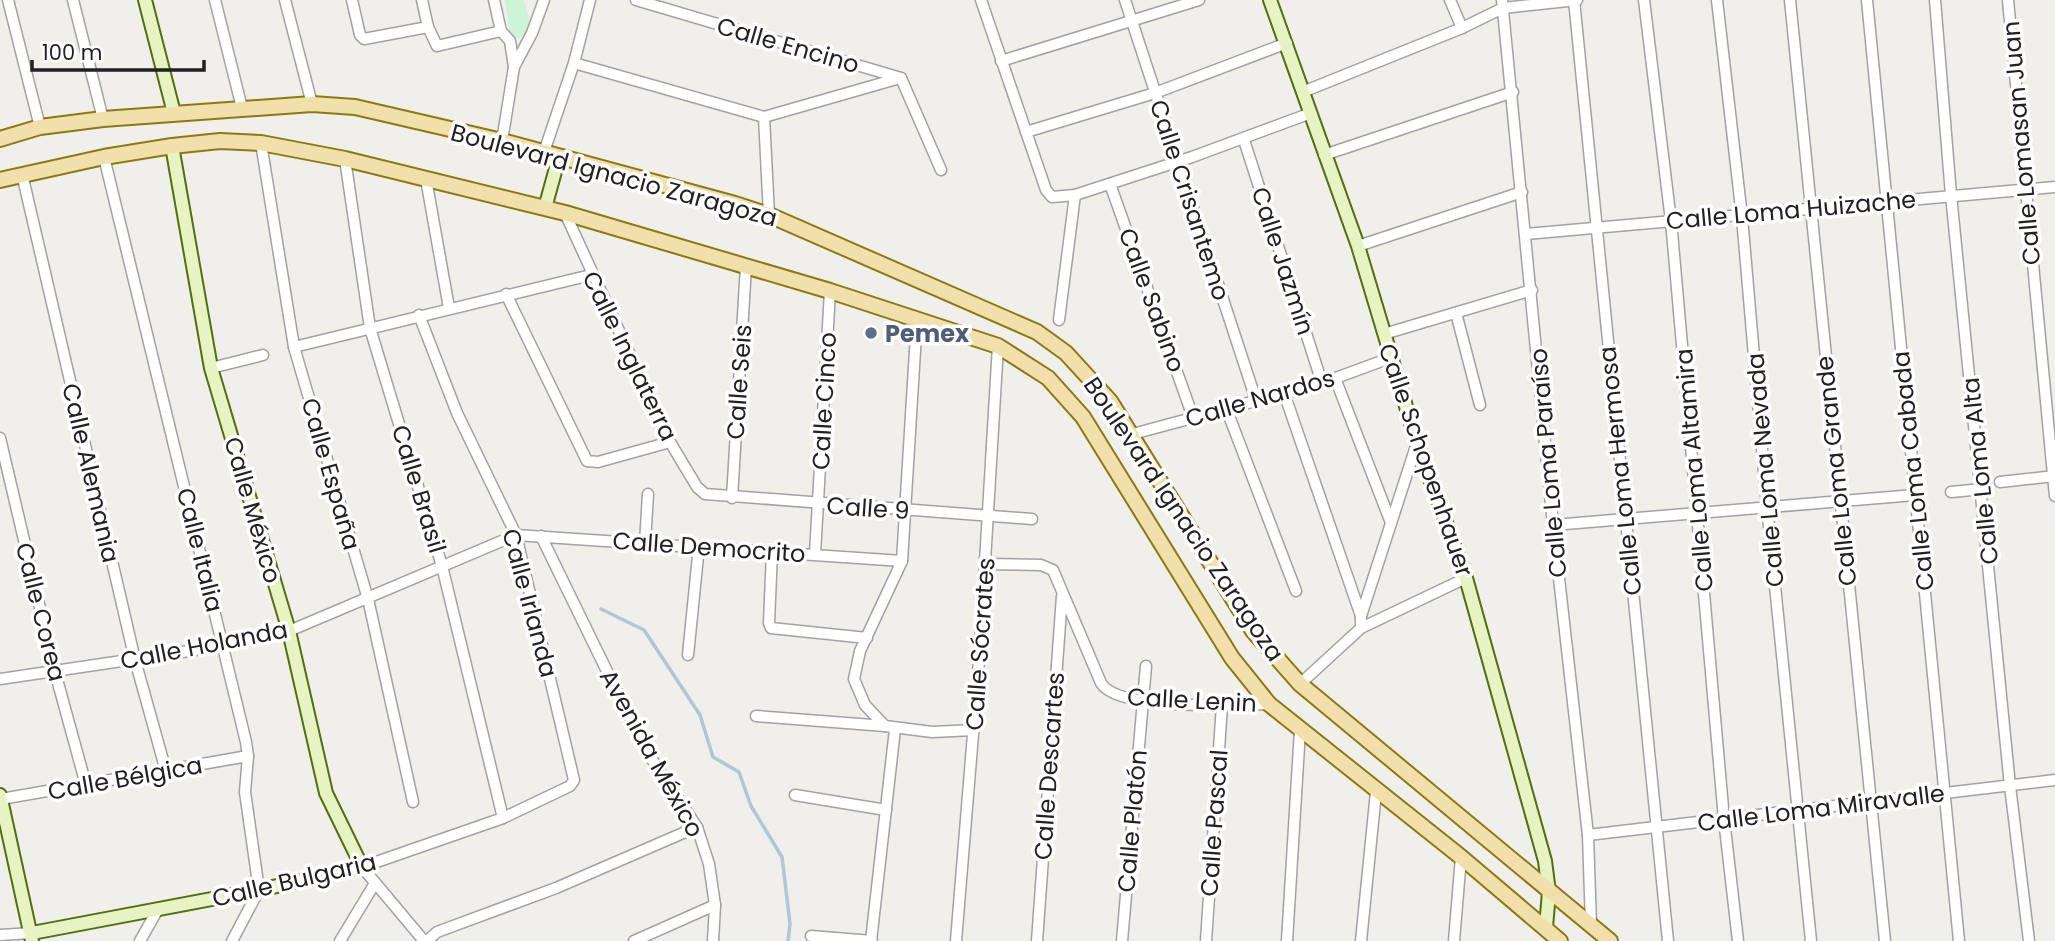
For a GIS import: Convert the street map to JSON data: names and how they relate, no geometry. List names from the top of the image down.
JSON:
{
  "streets": {
    "main road": ["Boulevard Ignacio Zaragoza"],
    "street": [
      "Calle Encino",
      "Calle Lomasan Juan",
      "Calle Crisantemo",
      "Calle Loma Huizache",
      "Calle Jazmín",
      "Calle Sabino",
      "Calle Inglaterra",
      "Calle Seis",
      "Calle Nardos",
      "Calle Cinco",
      "Calle Schopenhauer",
      "Calle Loma Paraíso",
      "Calle Loma Altamira",
      "Calle Loma Nevada",
      "Calle Loma Hermosa",
      "Calle Loma Grande",
      "Calle Loma Cabada",
      "Calle Loma Alta",
      "Calle Alemania",
      "Calle España",
      "Calle Brasil",
      "Calle 9",
      "Calle México",
      "Calle Democrito",
      "Calle Italia",
      "Calle Irlanda",
      "Calle Corea",
      "Calle Sócrates",
      "Calle Holanda",
      "Calle Lenin",
      "Avenida México",
      "Calle Descartes",
      "Calle Bélgica",
      "Calle Loma Miravalle",
      "Calle Platón",
      "Calle Pascal",
      "Calle Bulgaria"
    ]
  },
  "crossings": [
    ["Calle Lomasan Juan", "Calle Loma Huizache"],
    ["Boulevard Ignacio Zaragoza", "Calle Inglaterra"],
    ["Boulevard Ignacio Zaragoza", "Calle Seis"],
    ["Boulevard Ignacio Zaragoza", "Calle Nardos"],
    ["Boulevard Ignacio Zaragoza", "Calle Cinco"],
    ["Boulevard Ignacio Zaragoza", "Calle Schopenhauer"],
    ["Boulevard Ignacio Zaragoza", "Calle Loma Paraíso"],
    ["Boulevard Ignacio Zaragoza", "Calle Alemania"],
    ["Boulevard Ignacio Zaragoza", "Calle España"],
    ["Boulevard Ignacio Zaragoza", "Calle Brasil"],
    ["Boulevard Ignacio Zaragoza", "Calle México"],
    ["Boulevard Ignacio Zaragoza", "Calle Italia"],
    ["Boulevard Ignacio Zaragoza", "Calle Sócrates"],
    ["Boulevard Ignacio Zaragoza", "Calle Lenin"],
    ["Calle Crisantemo", "Calle Nardos"],
    ["Calle Loma Huizache", "Calle Loma Paraíso"],
    ["Calle Loma Huizache", "Calle Loma Altamira"],
    ["Calle Loma Huizache", "Calle Loma Nevada"],
    ["Calle Loma Huizache", "Calle Loma Hermosa"],
    ["Calle Loma Huizache", "Calle Loma Grande"],
    ["Calle Loma Huizache", "Calle Loma Cabada"],
    ["Calle Loma Huizache", "Calle Loma Alta"],
    ["Calle Jazmín", "Calle Nardos"],
    ["Calle Sabino", "Calle Nardos"],
    ["Calle Inglaterra", "Calle 9"],
    ["Calle Seis", "Calle 9"],
    ["Calle Nardos", "Calle Schopenhauer"],
    ["Calle Cinco", "Calle 9"],
    ["Calle Cinco", "Calle Democrito"],
    ["Calle Loma Paraíso", "Calle Loma Miravalle"],
    ["Calle Loma Altamira", "Calle Loma Miravalle"],
    ["Calle Loma Nevada", "Calle Loma Miravalle"],
    ["Calle Loma Hermosa", "Calle Loma Miravalle"],
    ["Calle Loma Grande", "Calle Loma Miravalle"],
    ["Calle Loma Cabada", "Calle Loma Miravalle"],
    ["Calle Loma Alta", "Calle Loma Miravalle"],
    ["Calle Alemania", "Calle Holanda"],
    ["Calle Alemania", "Calle Bélgica"],
    ["Calle España", "Calle Holanda"],
    ["Calle Brasil", "Calle Holanda"],
    ["Calle Brasil", "Calle Bulgaria"],
    ["Calle 9", "Calle Sócrates"],
    ["Calle México", "Calle Holanda"],
    ["Calle México", "Calle Bulgaria"],
    ["Calle Democrito", "Calle Irlanda"],
    ["Calle Democrito", "Calle Holanda"],
    ["Calle Democrito", "Avenida México"],
    ["Calle Italia", "Calle Holanda"],
    ["Calle Italia", "Calle Bélgica"],
    ["Calle Italia", "Calle Bulgaria"],
    ["Calle Irlanda", "Calle Holanda"],
    ["Calle Irlanda", "Calle Bulgaria"],
    ["Calle Corea", "Calle Holanda"],
    ["Calle Corea", "Calle Bélgica"],
    ["Calle Sócrates", "Calle Lenin"],
    ["Calle Lenin", "Calle Descartes"],
    ["Calle Lenin", "Calle Platón"],
    ["Calle Lenin", "Calle Pascal"]
  ],
  "places": ["Pemex"],
  "scale_bar": "100 m"
}
